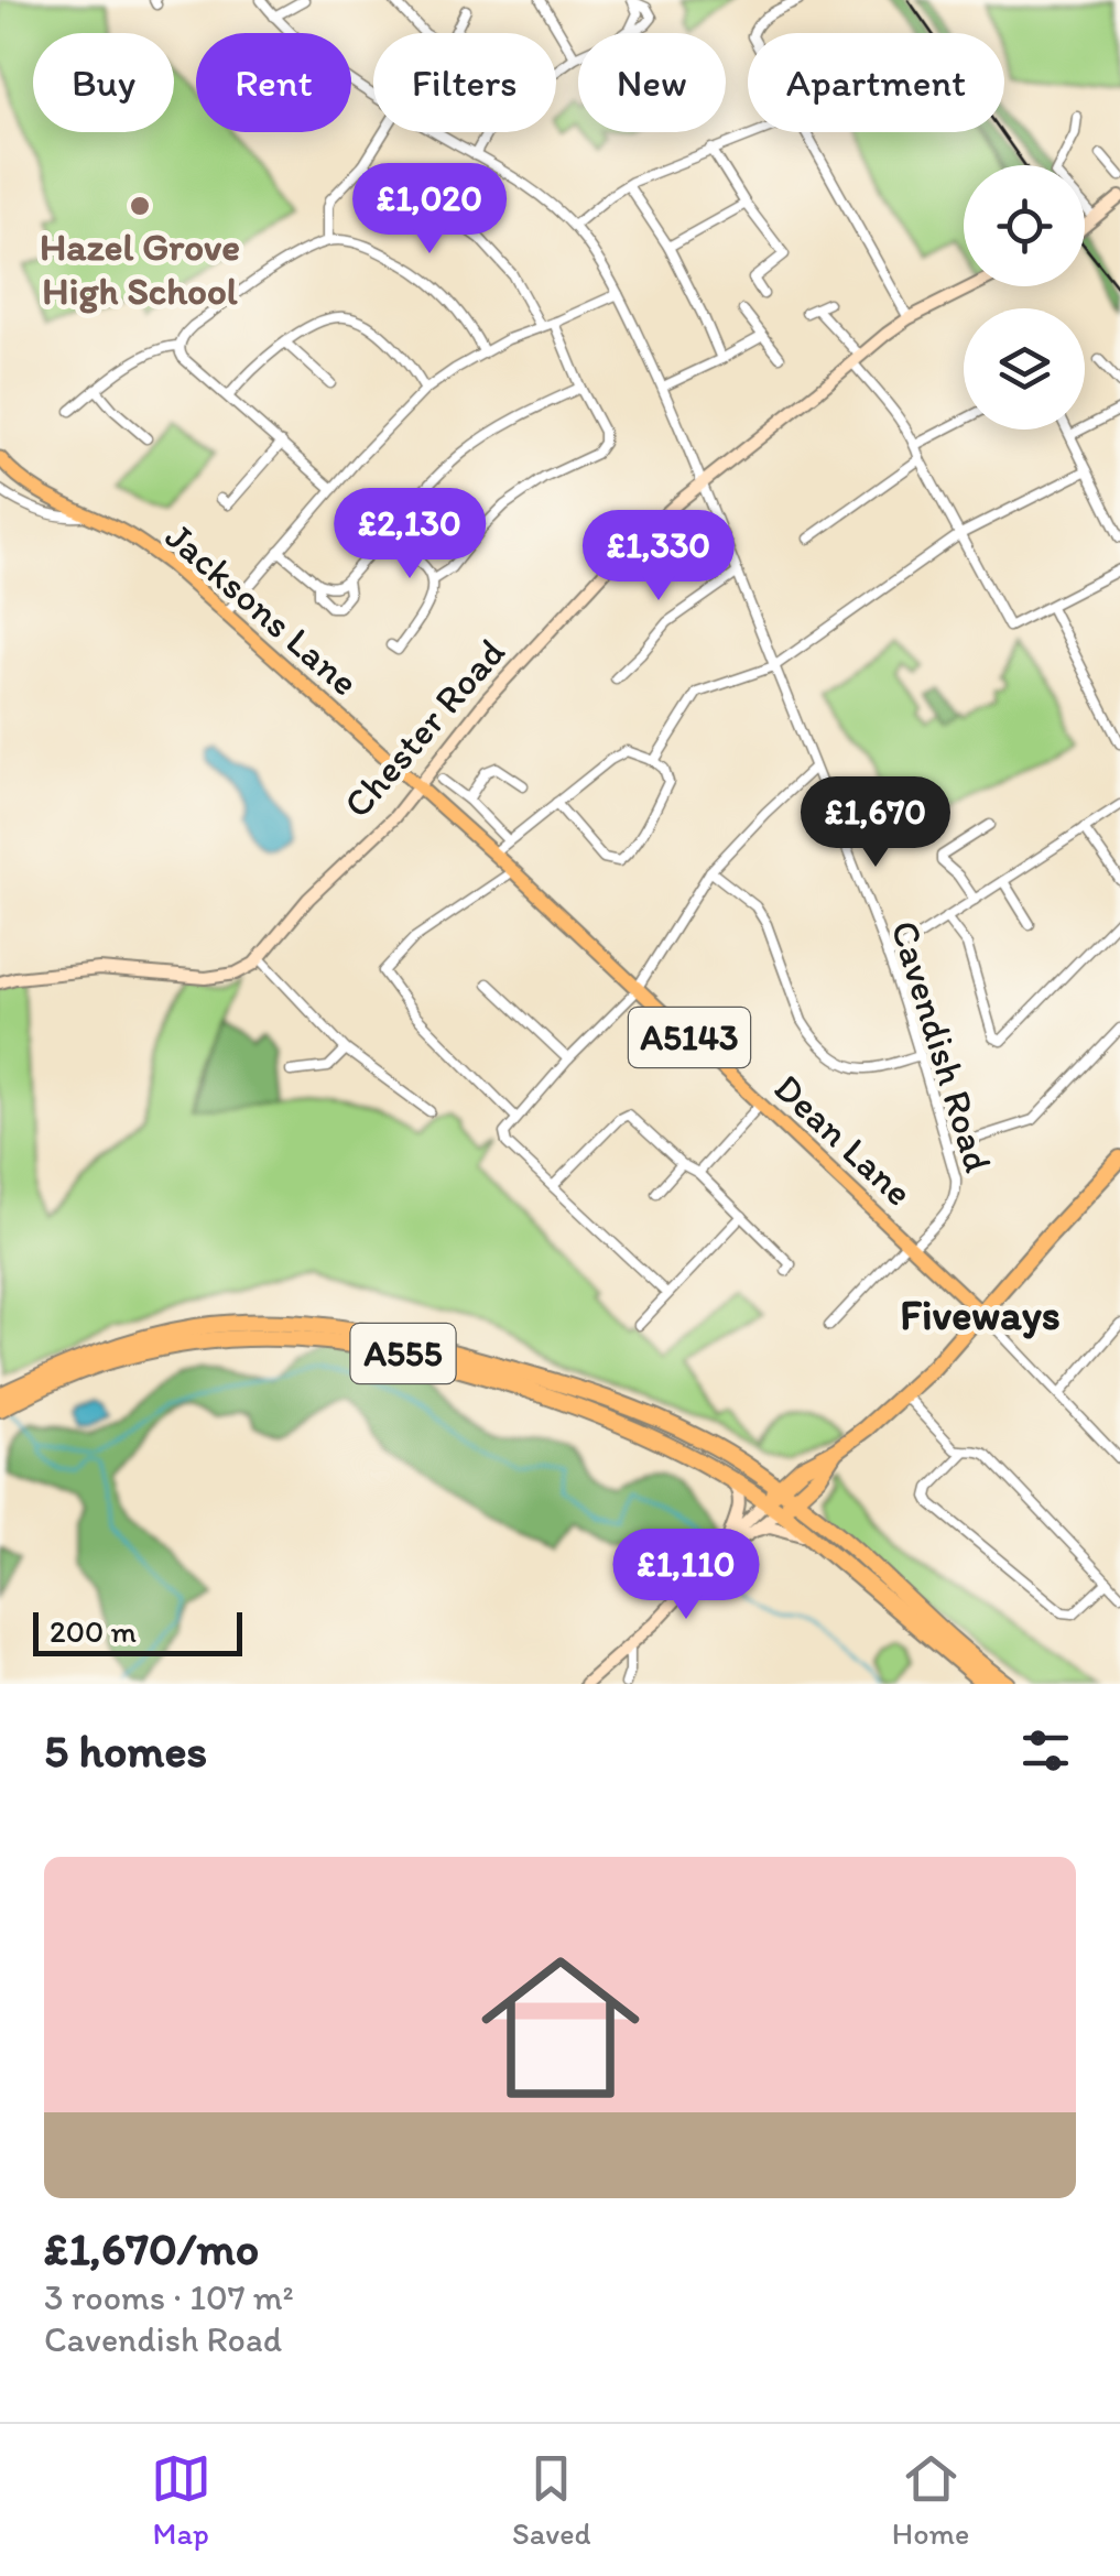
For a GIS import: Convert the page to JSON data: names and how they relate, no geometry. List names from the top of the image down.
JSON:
{
  "streets": {
    "highway": ["A555"],
    "main road": ["Jacksons Lane", "A5143", "Dean Lane"],
    "street": ["Chester Road", "Cavendish Road"]
  },
  "crossings": [
    ["Jacksons Lane", "Chester Road"],
    ["Jacksons Lane", "Dean Lane"],
    ["Chester Road", "Cavendish Road"],
    ["Chester Road", "Dean Lane"],
    ["Cavendish Road", "Dean Lane"]
  ],
  "districts": ["Fiveways"],
  "places": ["Hazel Grove High School"],
  "scale_bar": "200 m",
  "page": {
    "chip": [
      "Buy",
      "Rent",
      "Filters",
      "New",
      "Apartment"
    ],
    "price": [
      "£1,020",
      "£2,130",
      "£1,330",
      "£1,670",
      "£1,110"
    ],
    "scale": "200 m",
    "heading": "5 homes",
    "list": [
      {
        "name": "£1,670/mo",
        "note": "3 rooms · 107 m² · Cavendish Road"
      }
    ],
    "tabs": ["Map", "Saved", "Home"]
  }
}
